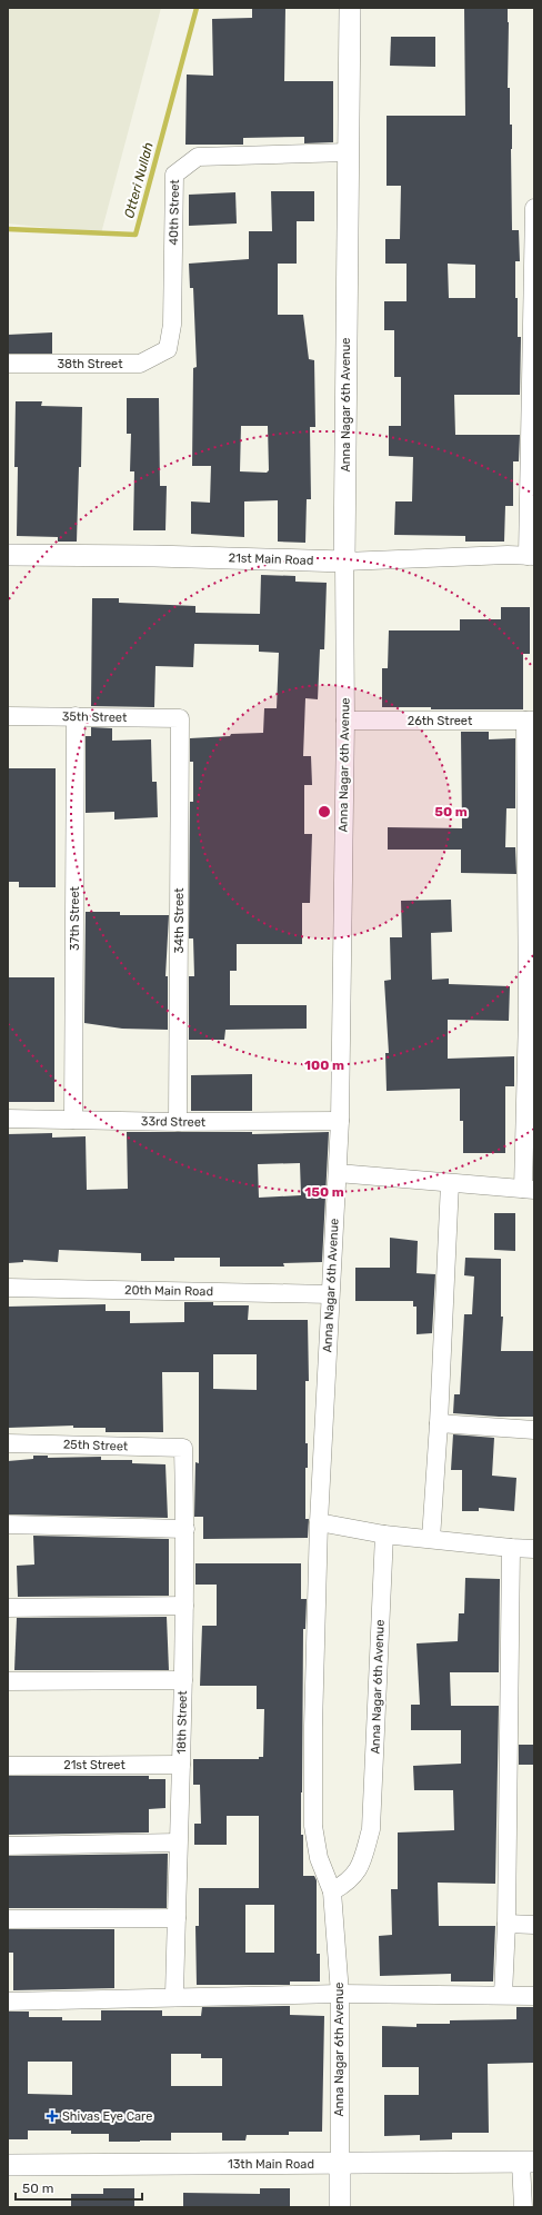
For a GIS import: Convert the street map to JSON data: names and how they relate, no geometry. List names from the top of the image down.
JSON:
{
  "streets": {
    "street": [
      "40th Street",
      "38th Street",
      "Anna Nagar 6th Avenue",
      "21st Main Road",
      "35th Street",
      "26th Street",
      "37th Street",
      "34th Street",
      "33rd Street",
      "20th Main Road",
      "25th Street",
      "18th Street",
      "21st Street",
      "13th Main Road"
    ]
  },
  "crossings": [
    ["40th Street", "38th Street"],
    ["40th Street", "Anna Nagar 6th Avenue"],
    ["Anna Nagar 6th Avenue", "21st Main Road"],
    ["Anna Nagar 6th Avenue", "26th Street"],
    ["Anna Nagar 6th Avenue", "33rd Street"],
    ["Anna Nagar 6th Avenue", "20th Main Road"],
    ["Anna Nagar 6th Avenue", "13th Main Road"],
    ["35th Street", "37th Street"],
    ["35th Street", "34th Street"],
    ["37th Street", "33rd Street"],
    ["34th Street", "33rd Street"],
    ["25th Street", "18th Street"],
    ["18th Street", "21st Street"]
  ],
  "water": ["Otteri Nullah"],
  "places": {
    "health": ["Shivas Eye Care"]
  },
  "scale_bar": "50 m",
  "rings": ["50 m", "100 m", "150 m"]
}
